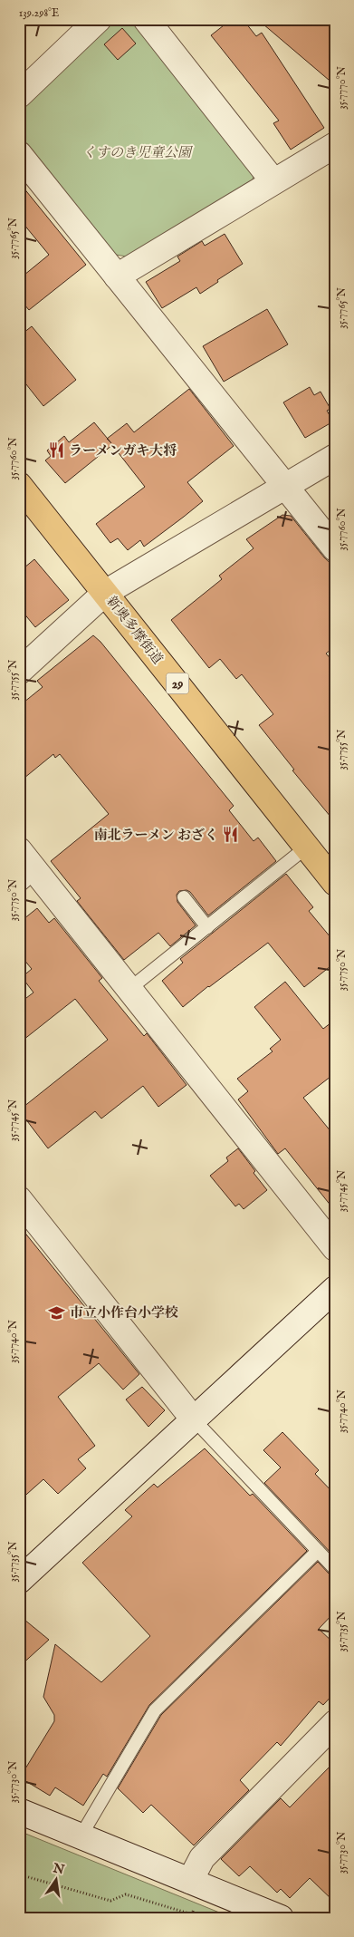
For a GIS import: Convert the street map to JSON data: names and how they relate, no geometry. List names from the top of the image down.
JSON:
{
  "streets": {
    "main road": ["新奥多摩街道", "29"]
  },
  "parks": ["くすのき児童公園"],
  "places": {
    "restaurant": ["ラーメンガキ大将", "南北ラーメン おざく"],
    "school or university": ["市立小作台小学校"]
  },
  "north": "top",
  "coordinates": [
    "139.298°E",
    "35.7770°N",
    "35.7765°N",
    "35.7760°N",
    "35.7755°N",
    "35.7750°N",
    "35.7745°N",
    "35.7740°N",
    "35.7735°N",
    "35.7730°N"
  ]
}
